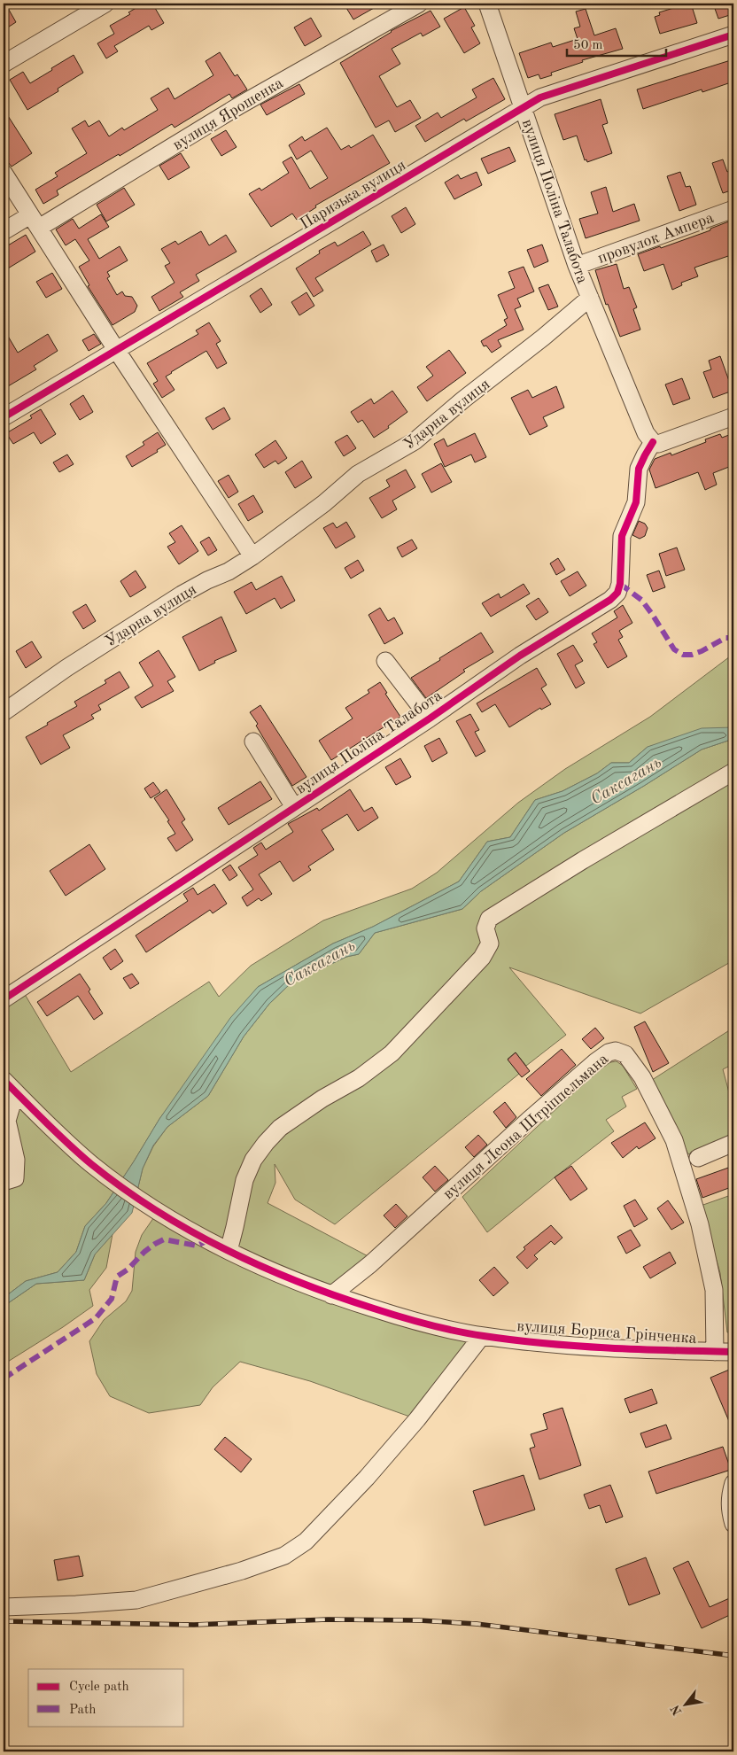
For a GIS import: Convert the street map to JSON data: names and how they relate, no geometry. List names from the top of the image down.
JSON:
{
  "streets": {
    "street": [
      "вулиця Ярошенка",
      "Паризька вулиця",
      "вулиця Поліна Талабота",
      "провулок Ампера",
      "Ударна вулиця",
      "вулиця Леона Штріппельмана",
      "вулиця Бориса Грінченка"
    ]
  },
  "crossings": [
    ["Паризька вулиця", "вулиця Поліна Талабота"],
    ["вулиця Поліна Талабота", "провулок Ампера"],
    ["вулиця Поліна Талабота", "Ударна вулиця"],
    ["вулиця Леона Штріппельмана", "вулиця Бориса Грінченка"]
  ],
  "water": ["Саксагань"],
  "legend": ["Cycle path", "Path"],
  "scale_bar": "50 m",
  "north": "bottom left"
}
